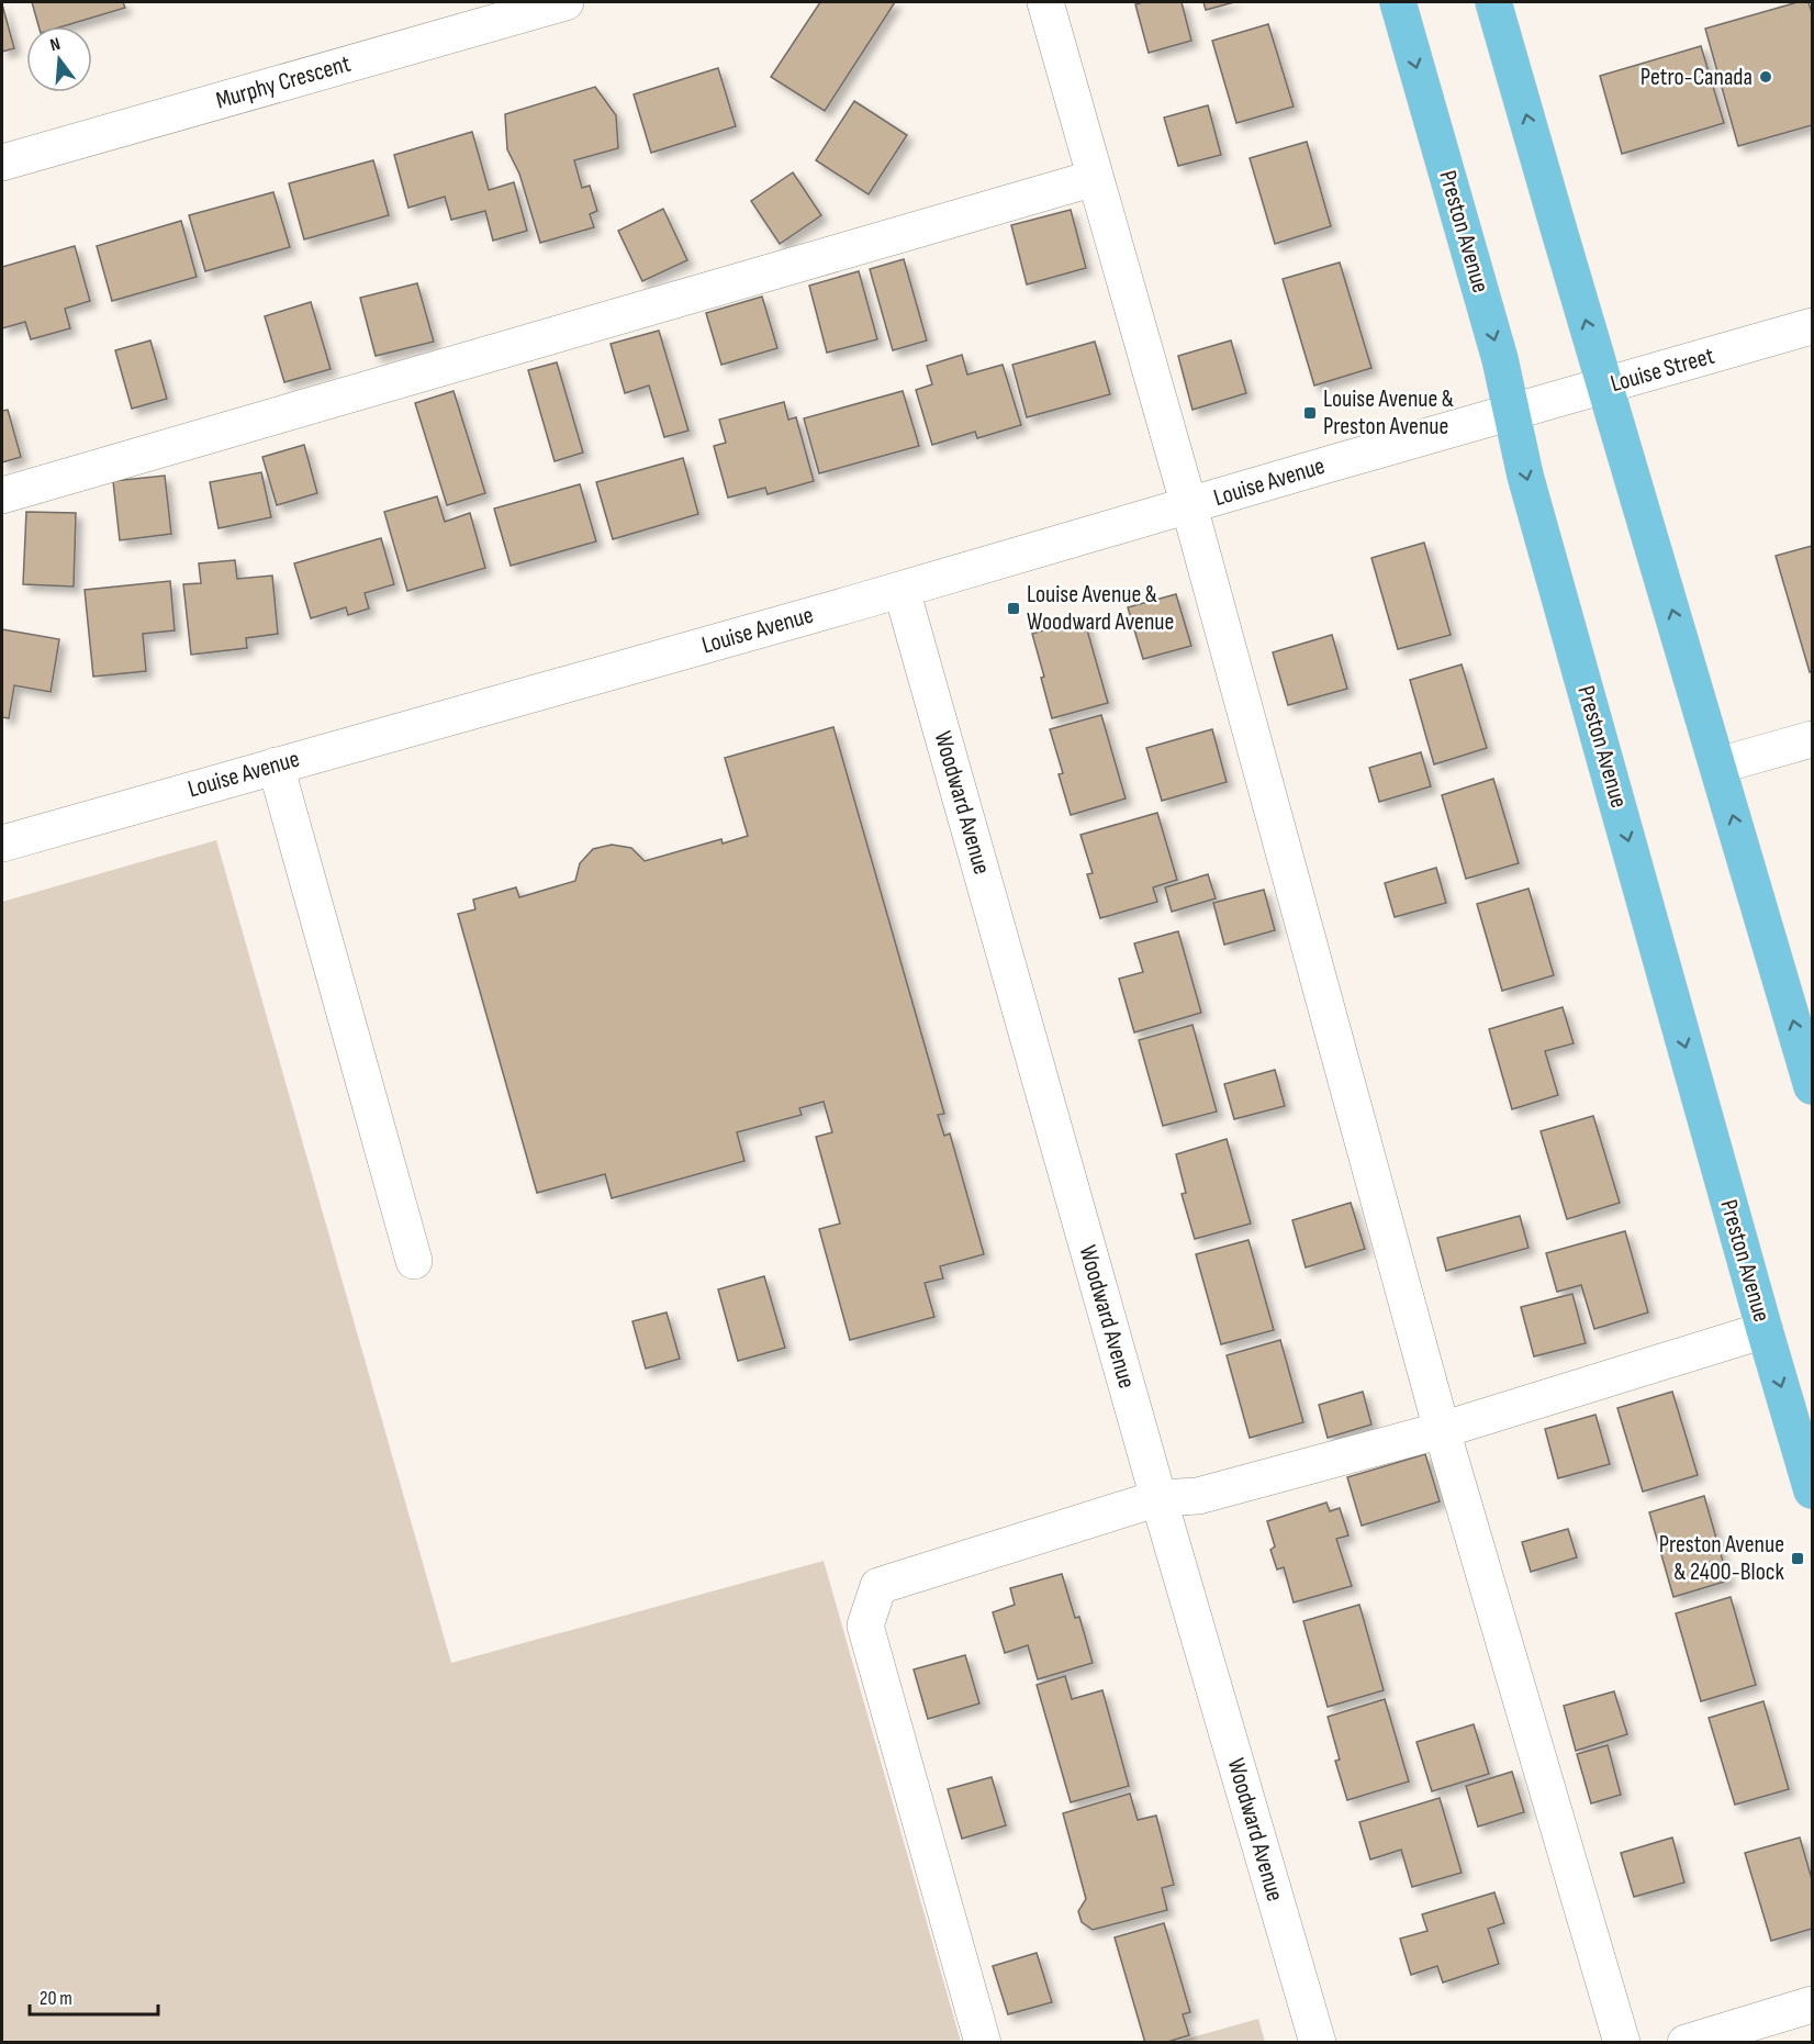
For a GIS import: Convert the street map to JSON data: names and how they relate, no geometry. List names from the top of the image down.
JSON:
{
  "streets": {
    "main road": ["Preston Avenue"],
    "street": [
      "Murphy Crescent",
      "Louise Street",
      "Louise Avenue",
      "Woodward Avenue"
    ]
  },
  "crossings": [
    ["Preston Avenue", "Louise Street"],
    ["Preston Avenue", "Louise Avenue"],
    ["Louise Street", "Louise Avenue"],
    ["Louise Avenue", "Woodward Avenue"]
  ],
  "places": {
    "other": ["Petro-Canada"],
    "transit": ["Louise Avenue & Preston Avenue", "Louise Avenue & Woodward Avenue", "Preston Avenue & 2400-Block"]
  },
  "scale_bar": "20 m",
  "north": "top"
}
